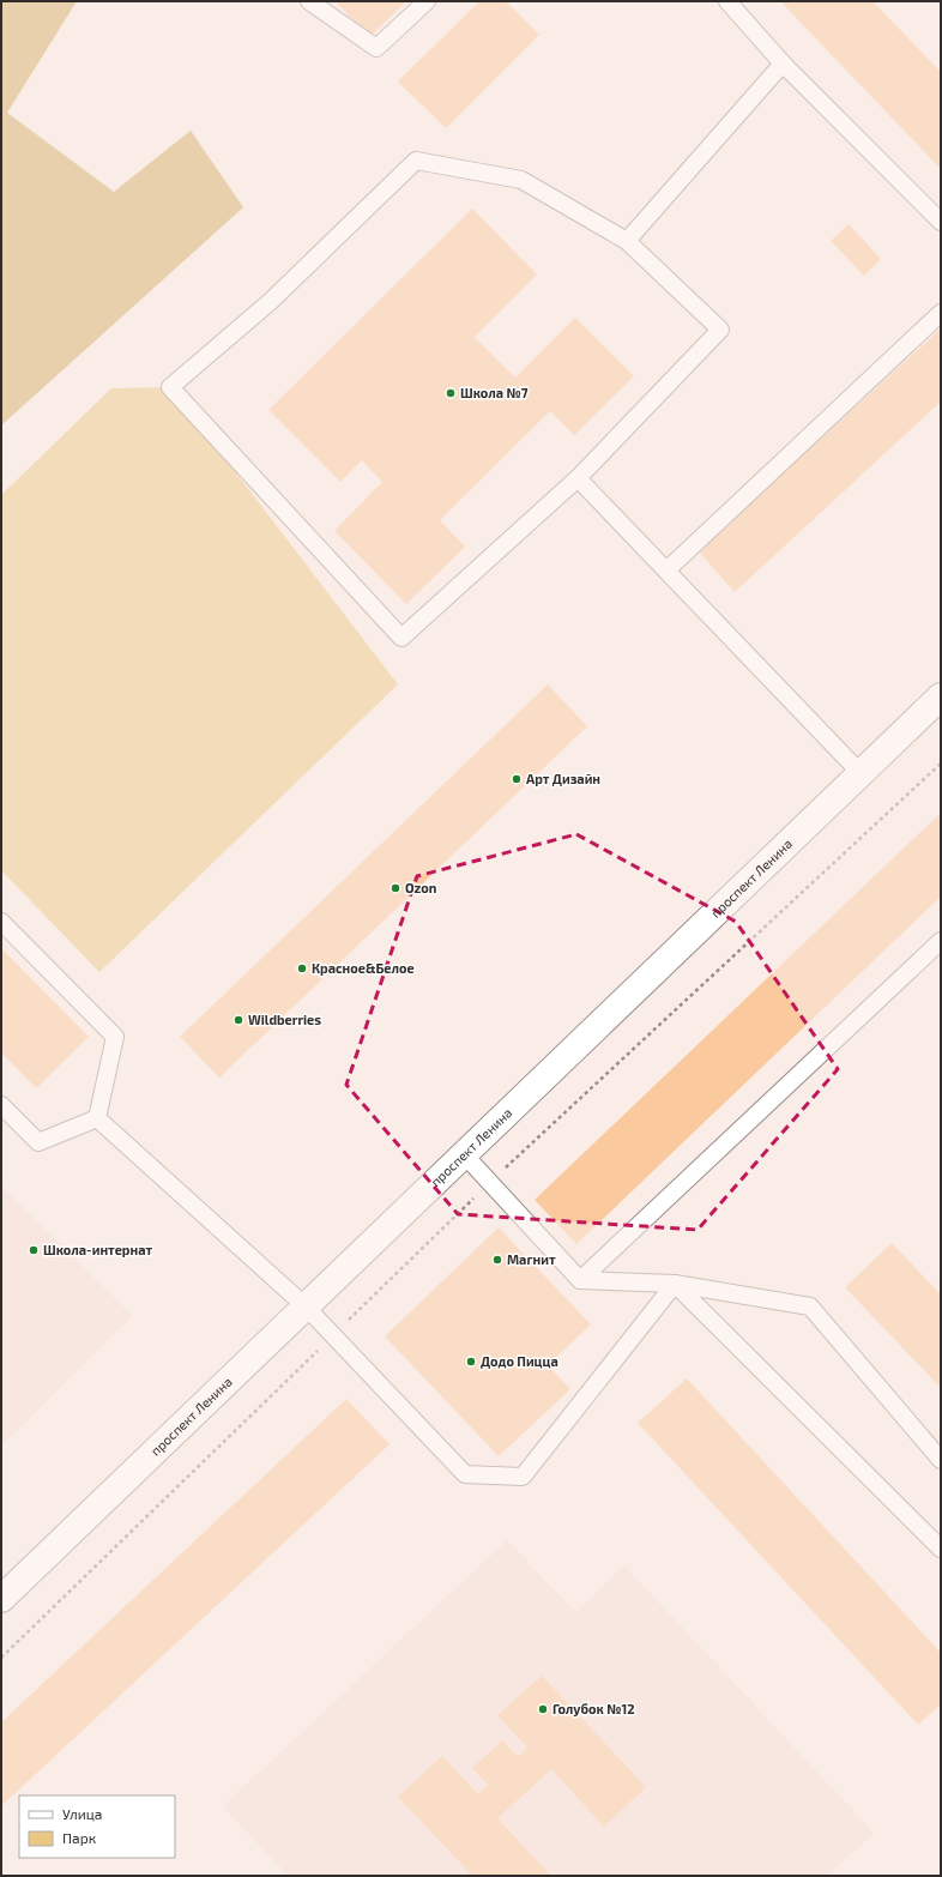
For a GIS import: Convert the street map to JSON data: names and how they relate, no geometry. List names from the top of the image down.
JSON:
{
  "streets": {
    "street": ["проспект Ленина"]
  },
  "places": [
    "Школа №7",
    "Арт Дизайн",
    "Ozon",
    "Красное&Белое",
    "Wildberries",
    "Школа-интернат",
    "Магнит",
    "Додо Пицца",
    "Голубок №12"
  ],
  "legend": ["Улица", "Парк"]
}
